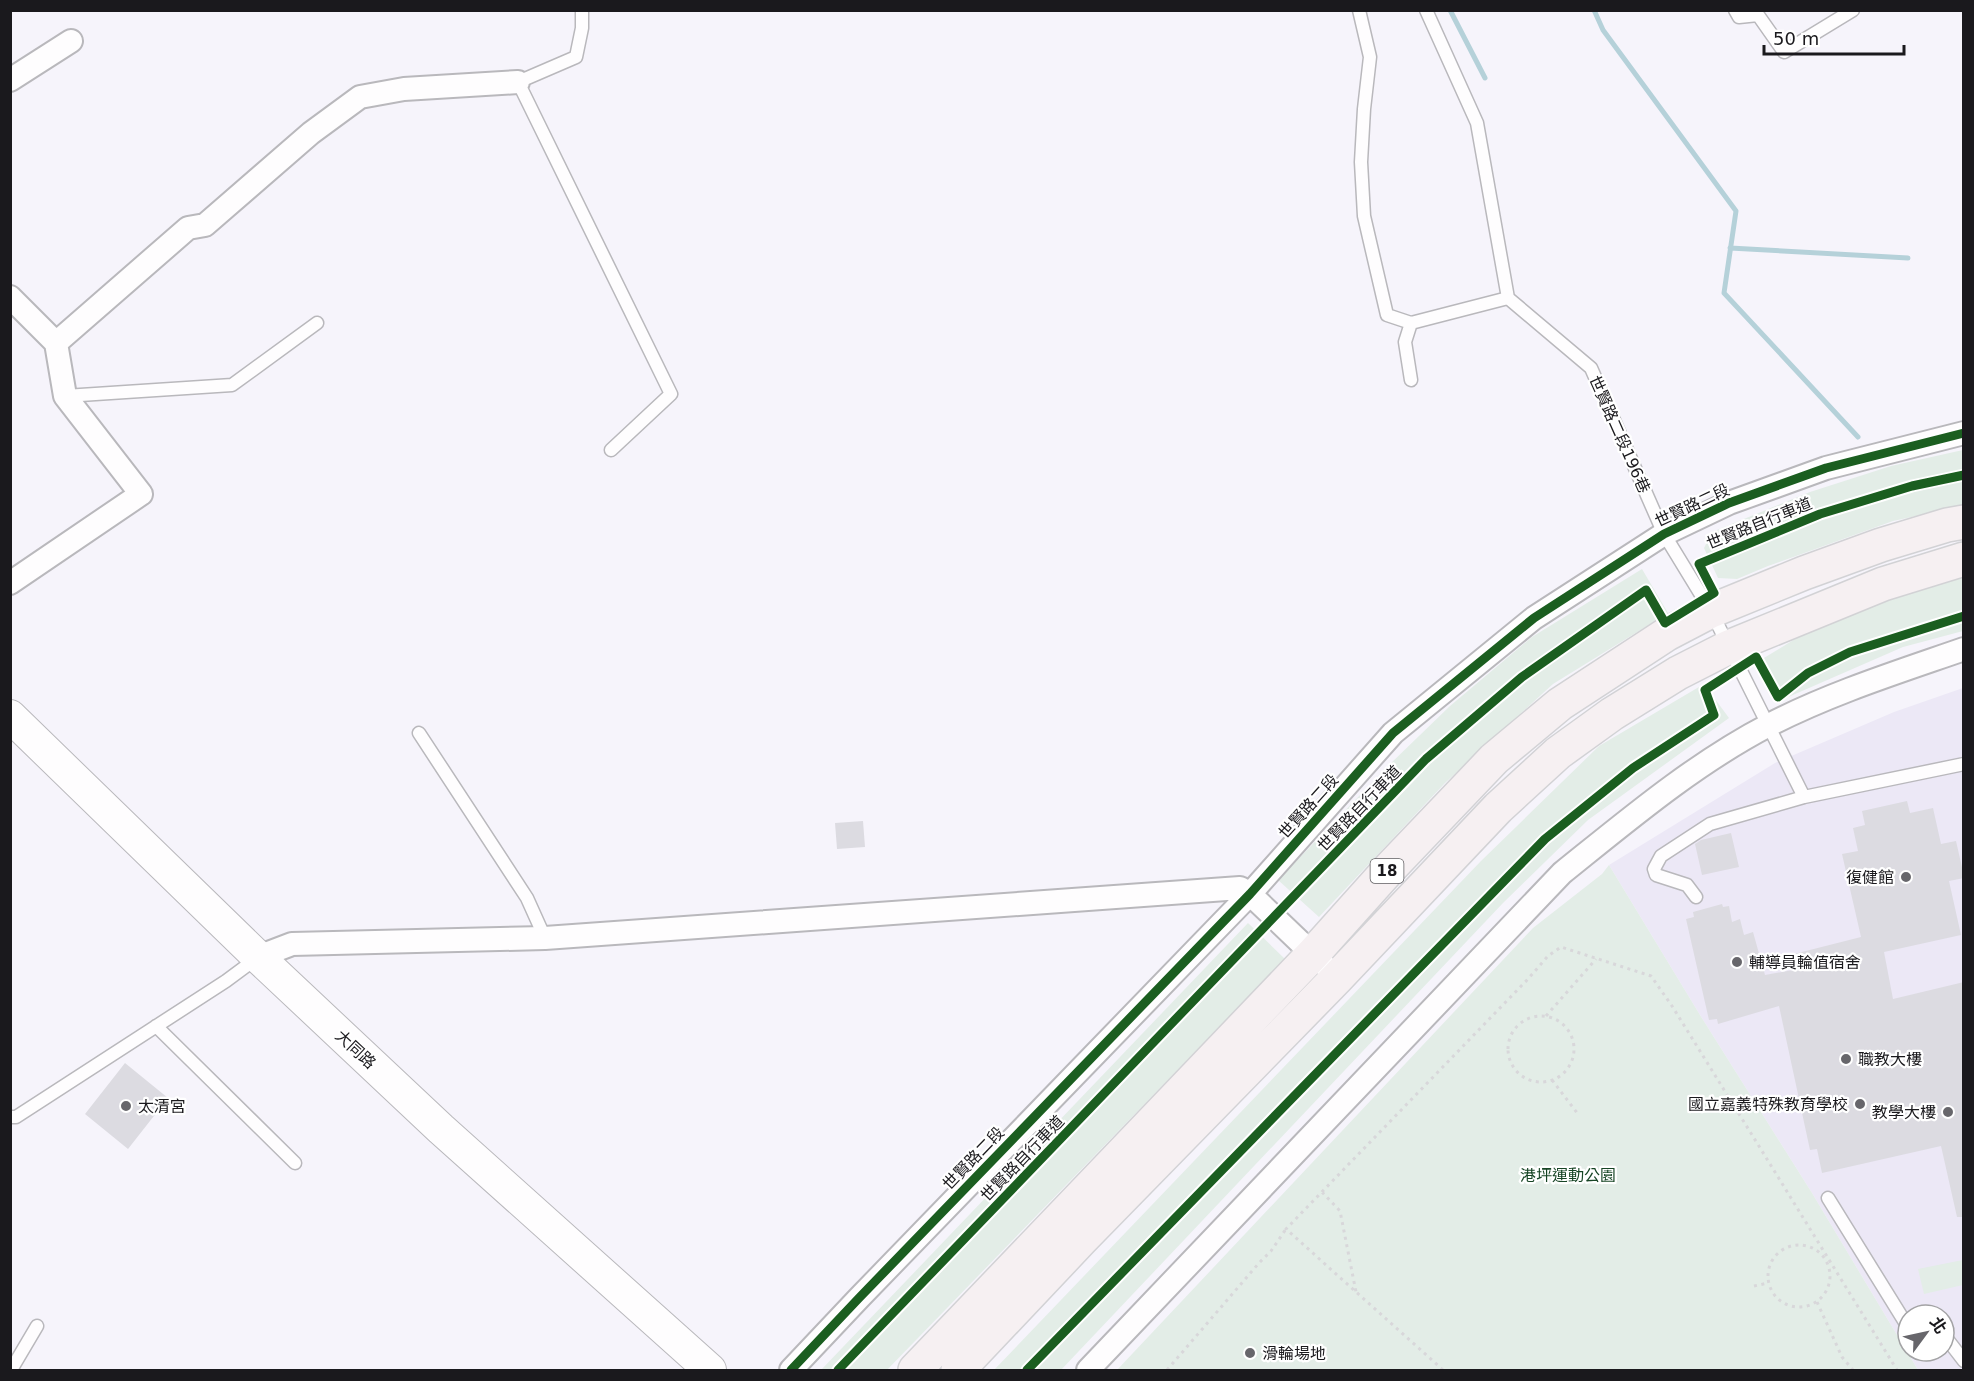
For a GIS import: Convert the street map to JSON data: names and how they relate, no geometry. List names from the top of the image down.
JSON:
{
  "streets": {
    "main road": ["18"],
    "street": ["世賢路二段", "大同路"],
    "lane": ["世賢路二段196巷"],
    "cycle path": ["世賢路自行車道"]
  },
  "crossings": [
    ["世賢路二段196巷", "世賢路二段"],
    ["世賢路二段196巷", "18"]
  ],
  "parks": ["港坪運動公園"],
  "places": [
    "復健館",
    "輔導員輪值宿舍",
    "職教大樓",
    "國立嘉義特殊教育學校",
    "太清宮",
    "教學大樓",
    "滑輪場地"
  ],
  "scale_bar": "50 m",
  "north": "top right"
}
